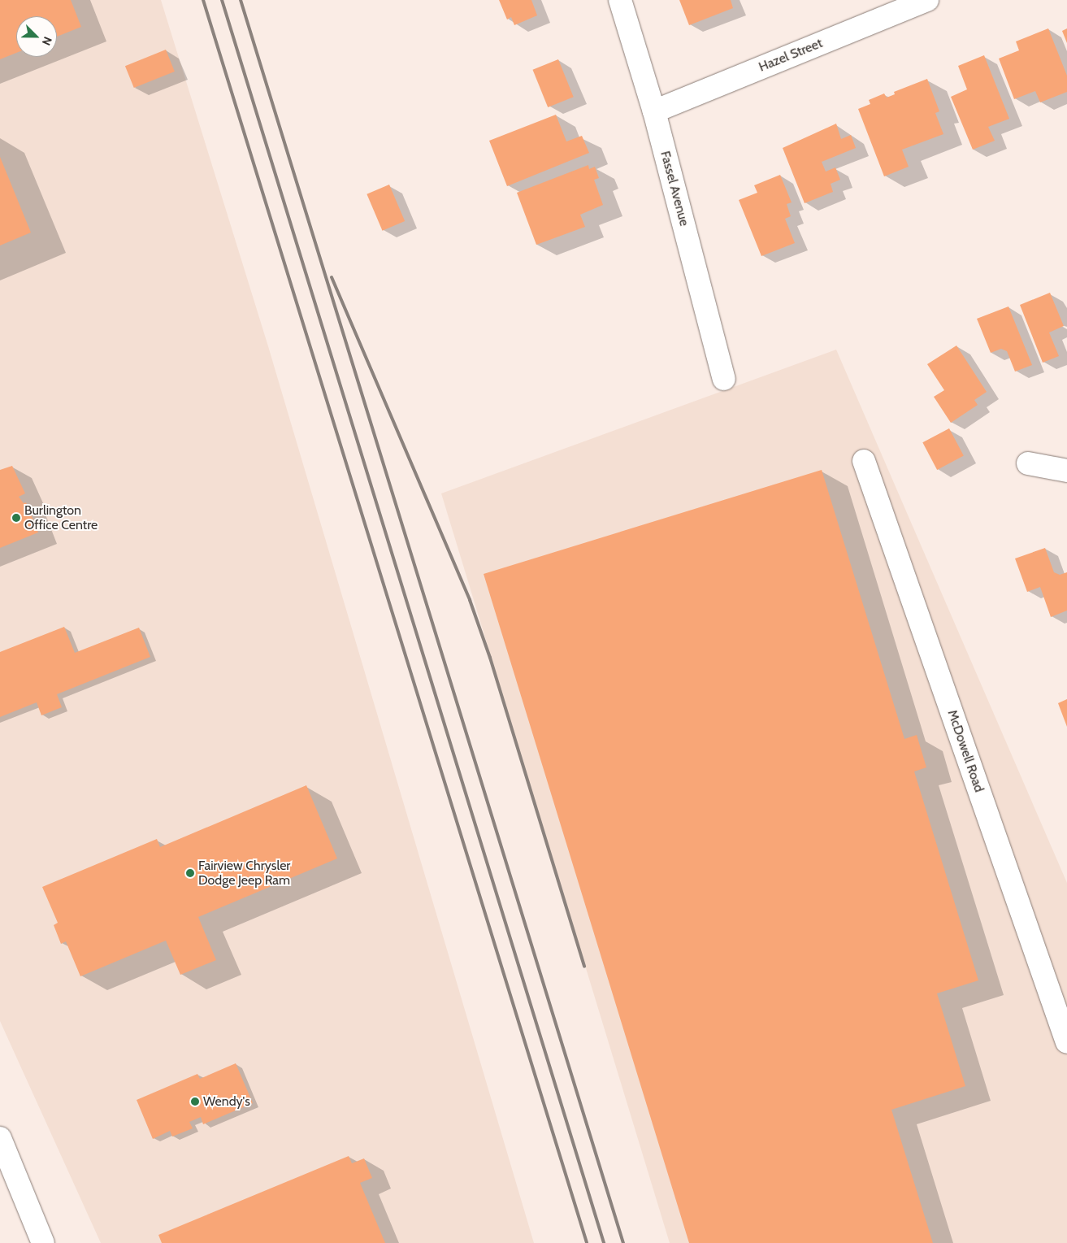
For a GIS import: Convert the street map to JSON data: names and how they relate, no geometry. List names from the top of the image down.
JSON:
{
  "streets": {
    "street": ["Hazel Street", "Fassel Avenue", "McDowell Road"]
  },
  "crossings": [
    ["Hazel Street", "Fassel Avenue"]
  ],
  "places": ["Burlington Office Centre", "Fairview Chrysler Dodge Jeep Ram", "Wendy's"],
  "north": "bottom right"
}
